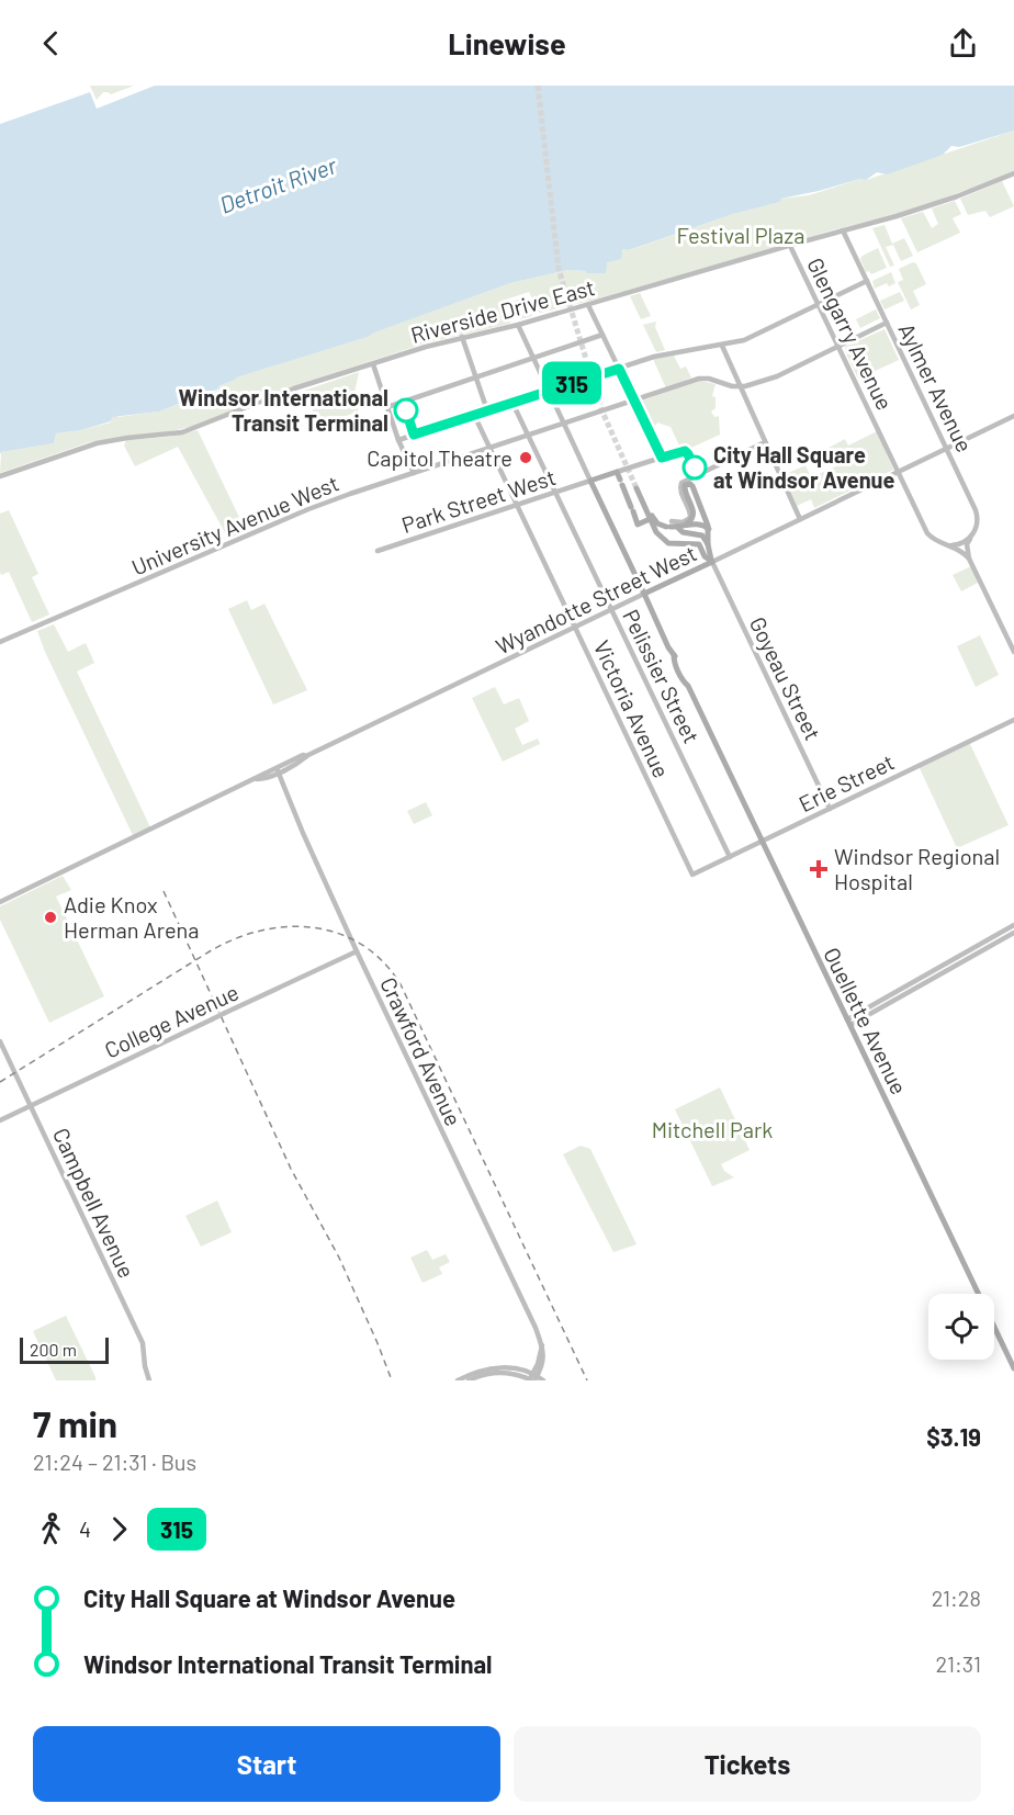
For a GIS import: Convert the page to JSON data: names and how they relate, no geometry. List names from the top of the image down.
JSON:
{
  "streets": {
    "main road": ["Wyandotte Street West", "Ouellette Avenue"],
    "street": [
      "Riverside Drive East",
      "Glengarry Avenue",
      "Aylmer Avenue",
      "Park Street West",
      "University Avenue West",
      "Pelissier Street",
      "Goyeau Street",
      "Victoria Avenue",
      "Erie Street",
      "College Avenue",
      "Crawford Avenue",
      "Campbell Avenue"
    ]
  },
  "crossings": [
    ["Riverside Drive East", "Glengarry Avenue"],
    ["Riverside Drive East", "Aylmer Avenue"],
    ["Riverside Drive East", "Ouellette Avenue"],
    ["Glengarry Avenue", "Aylmer Avenue"],
    ["Glengarry Avenue", "Wyandotte Street West"],
    ["Aylmer Avenue", "Wyandotte Street West"],
    ["Park Street West", "Pelissier Street"],
    ["Park Street West", "Victoria Avenue"],
    ["Park Street West", "Ouellette Avenue"],
    ["University Avenue West", "Pelissier Street"],
    ["University Avenue West", "Victoria Avenue"],
    ["University Avenue West", "Ouellette Avenue"],
    ["Wyandotte Street West", "Pelissier Street"],
    ["Wyandotte Street West", "Goyeau Street"],
    ["Wyandotte Street West", "Victoria Avenue"],
    ["Wyandotte Street West", "Ouellette Avenue"],
    ["Wyandotte Street West", "Crawford Avenue"],
    ["Pelissier Street", "Erie Street"],
    ["Goyeau Street", "Erie Street"],
    ["Victoria Avenue", "Erie Street"],
    ["Erie Street", "Ouellette Avenue"],
    ["College Avenue", "Crawford Avenue"],
    ["College Avenue", "Campbell Avenue"]
  ],
  "water": ["Detroit River"],
  "parks": ["Festival Plaza", "Mitchell Park"],
  "places": {
    "other": [
      "Windsor International Transit Terminal",
      "Capitol Theatre",
      "City Hall Square at Windsor Avenue",
      "Adie Knox Herman Arena"
    ],
    "health": ["Windsor Regional Hospital"]
  },
  "lines": ["bus line 315"],
  "scale_bar": "200 m",
  "page": {
    "header": "Linewise",
    "on_map": "315",
    "scale": "200 m",
    "heading": ["7 min", "21:24 – 21:31 · Bus", "$3.19"],
    "legs": ["4", "315"],
    "list": [
      {
        "name": "City Hall Square at Windsor Avenue",
        "value": "21:28"
      },
      {
        "name": "Windsor International Transit Terminal",
        "value": "21:31"
      }
    ],
    "buttons": ["Start", "Tickets"]
  }
}
